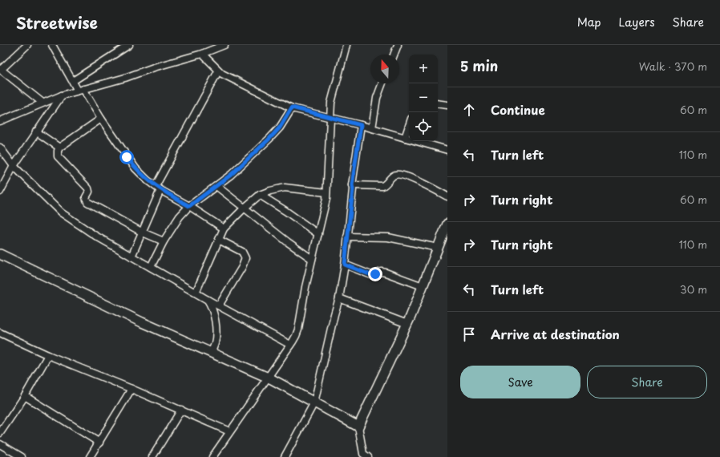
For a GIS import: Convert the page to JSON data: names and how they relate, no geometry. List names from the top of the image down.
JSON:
{
  "north": "top",
  "page": {
    "header": "Streetwise",
    "nav": ["Map", "Layers", "Share"],
    "heading": ["5 min", "Walk · 370 m"],
    "map_buttons": ["+", "−"],
    "list": [
      ["Continue", "60 m"],
      ["Turn left", "110 m"],
      ["Turn right", "60 m"],
      ["Turn right", "110 m"],
      ["Turn left", "30 m"],
      "Arrive at destination"
    ],
    "buttons": ["Save", "Share"]
  }
}
